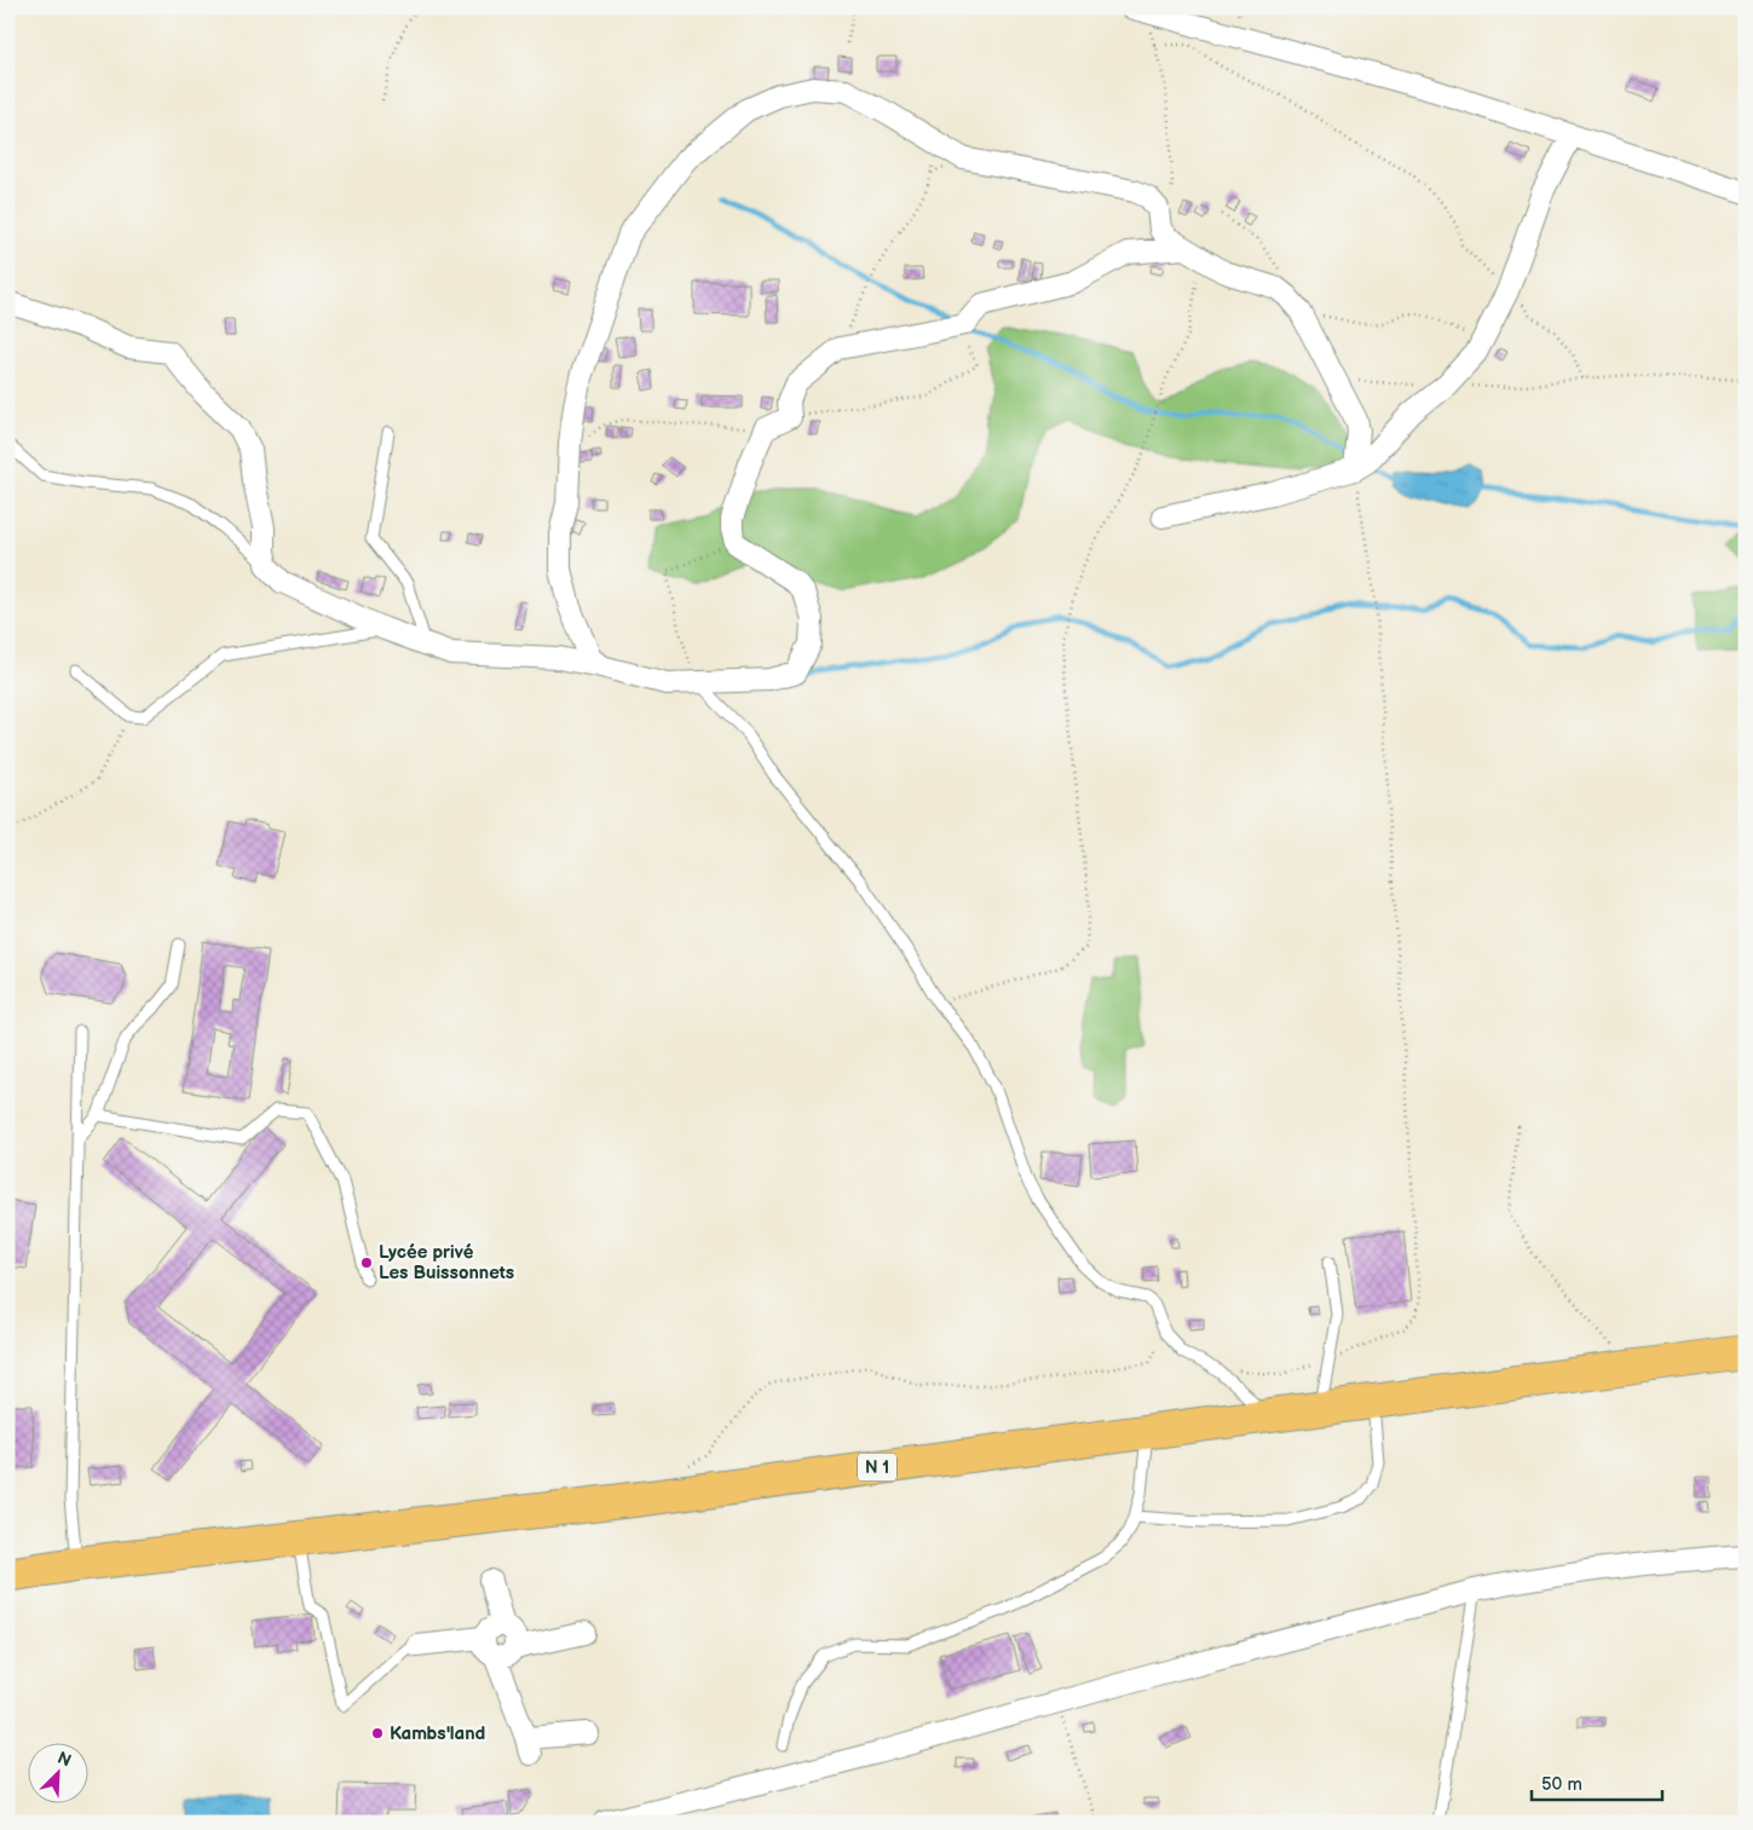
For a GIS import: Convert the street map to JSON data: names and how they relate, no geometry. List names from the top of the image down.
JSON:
{
  "streets": {
    "highway": ["N 1"]
  },
  "places": ["Lycée privé Les Buissonnets", "Kambs'land"],
  "scale_bar": "50 m",
  "north": "top right"
}
